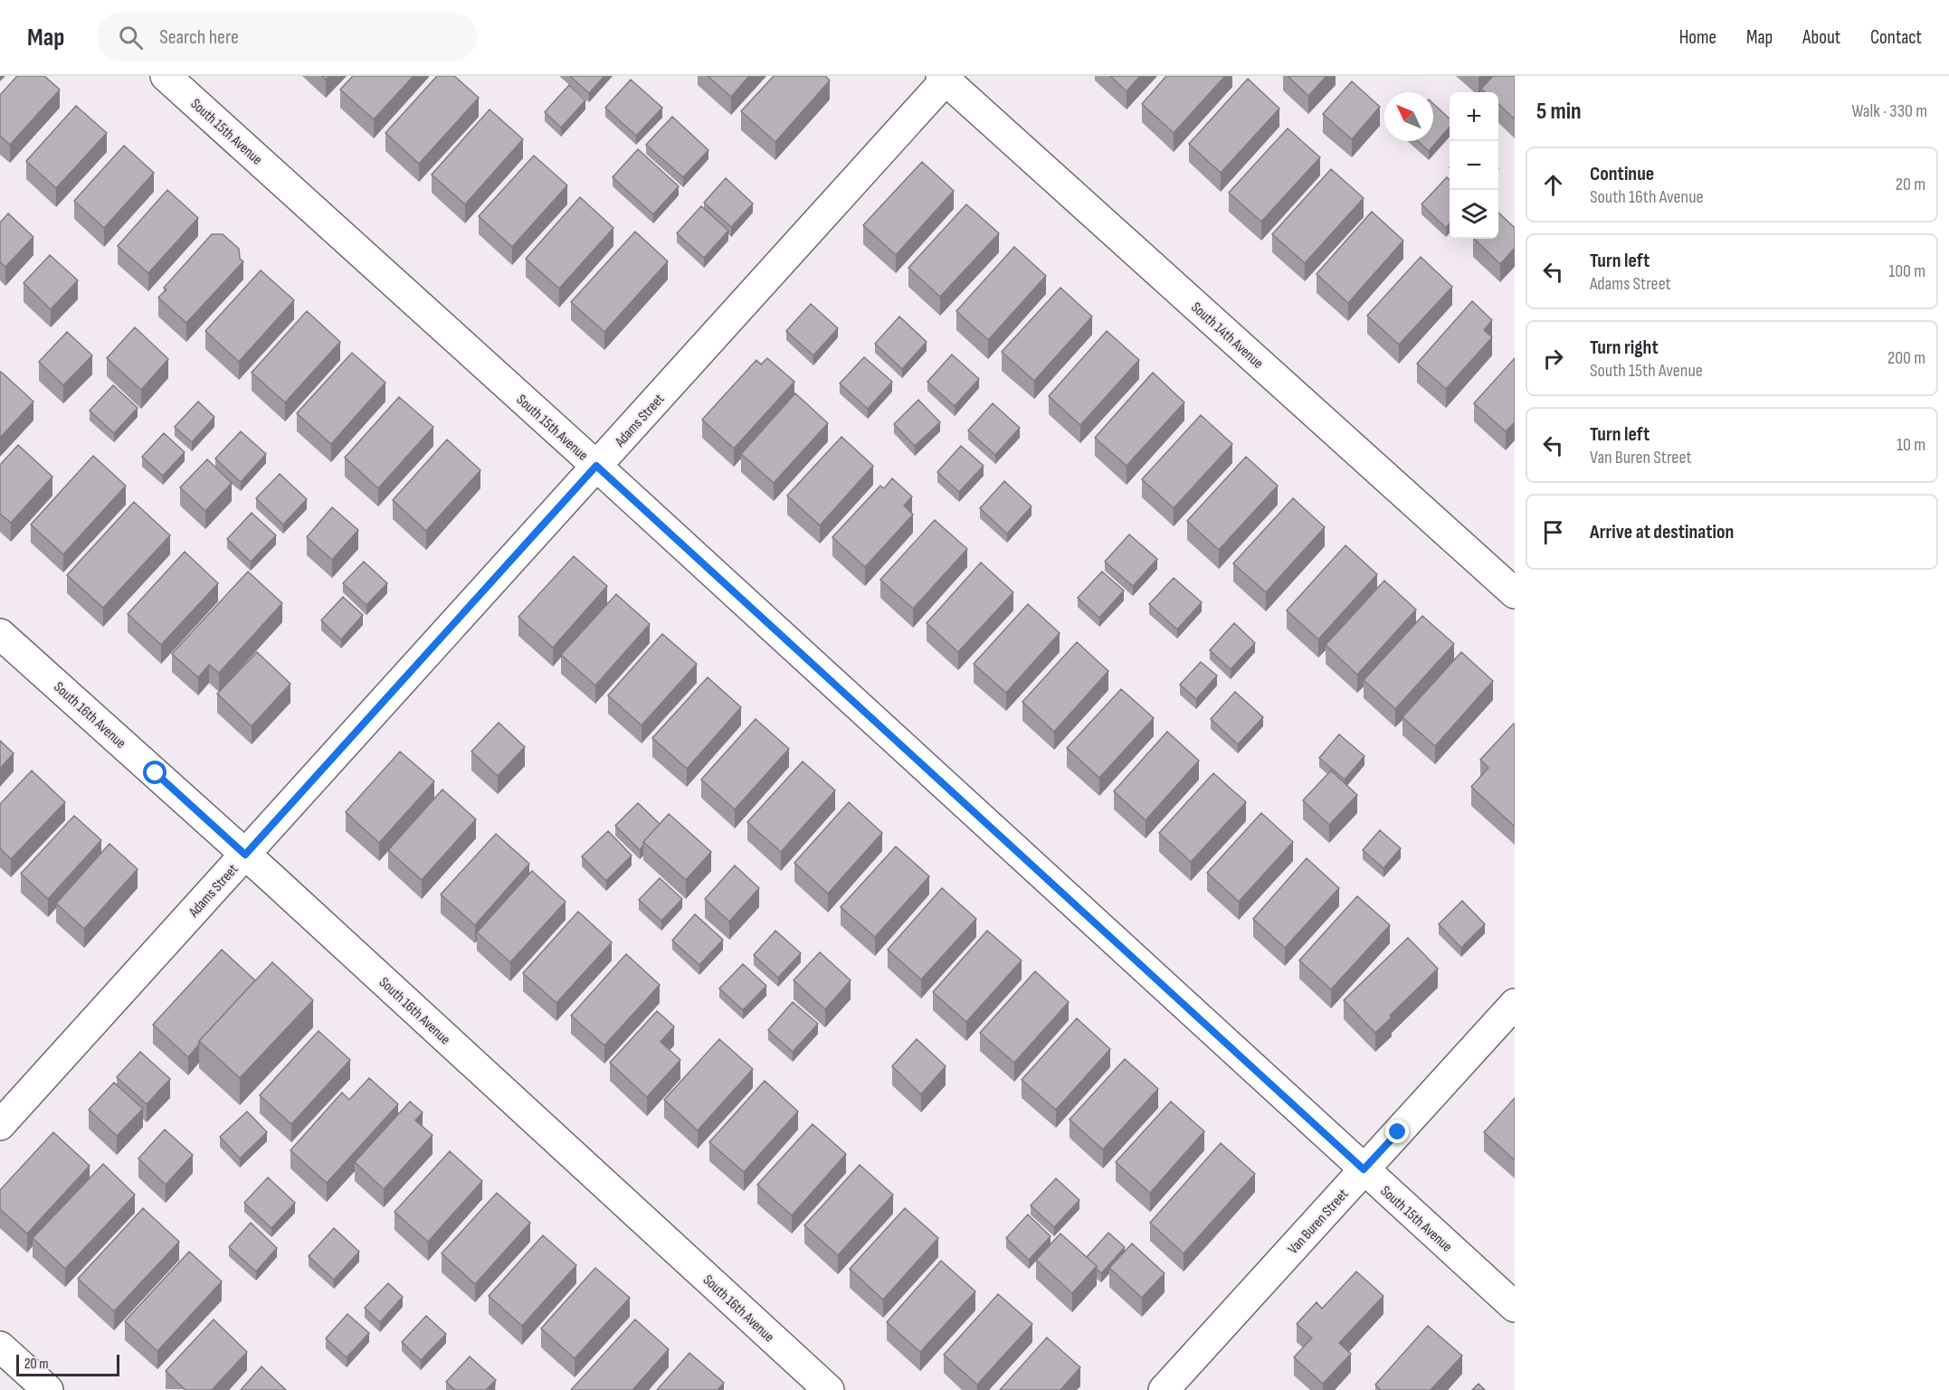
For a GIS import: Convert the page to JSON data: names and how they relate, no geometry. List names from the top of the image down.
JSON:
{
  "streets": {
    "street": [
      "South 15th Avenue",
      "South 14th Avenue",
      "Adams Street",
      "South 16th Avenue",
      "Van Buren Street"
    ]
  },
  "crossings": [
    ["South 15th Avenue", "Adams Street"],
    ["South 15th Avenue", "Van Buren Street"],
    ["South 14th Avenue", "Adams Street"],
    ["Adams Street", "South 16th Avenue"]
  ],
  "scale_bar": "20 m",
  "north": "top left",
  "page": {
    "header": "Map",
    "search": "Search here",
    "nav": [
      "Home",
      "Map",
      "About",
      "Contact"
    ],
    "heading": ["5 min", "Walk · 330 m"],
    "map_buttons": ["+", "−"],
    "list": [
      ["Continue", "South 16th Avenue", "20 m"],
      ["Turn left", "Adams Street", "100 m"],
      ["Turn right", "South 15th Avenue", "200 m"],
      ["Turn left", "Van Buren Street", "10 m"],
      "Arrive at destination"
    ],
    "scale": "20 m"
  }
}
